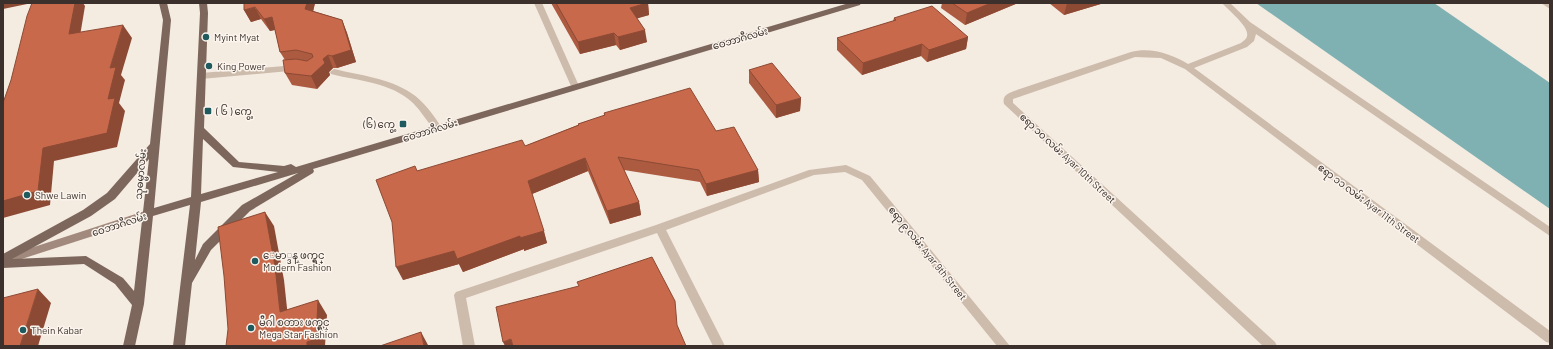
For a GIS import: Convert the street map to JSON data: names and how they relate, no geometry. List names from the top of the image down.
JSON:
{
  "streets": {
    "main road": ["ဝေဘာဂီလမ်း", "သုဓမ္မာလမ်း"],
    "street": ["ဧရာ ၁၀ လမ်း Ayar 10th Street", "ဧရာ ၁၁ လမ်း Ayar 11th Street", "ဧရာ ၉ လမ်း Ayar 9th Street"]
  },
  "crossings": [
    ["ဝေဘာဂီလမ်း", "သုဓမ္မာလမ်း"],
    ["ဧရာ ၁၀ လမ်း Ayar 10th Street", "ဧရာ ၁၁ လမ်း Ayar 11th Street"]
  ],
  "places": {
    "other": [
      "Myint Myat",
      "King Power",
      "Shwe Lawin",
      "ေမာ္ဒန္ ဖက္ရွင္ Modern Fashion",
      "မီဂါ စတား ဖက္ရွင္ Mega Star Fashion",
      "Thein Kabar"
    ],
    "transit": ["( ၆ ) ကွေ့", "(၆) ကွေ့"]
  }
}
